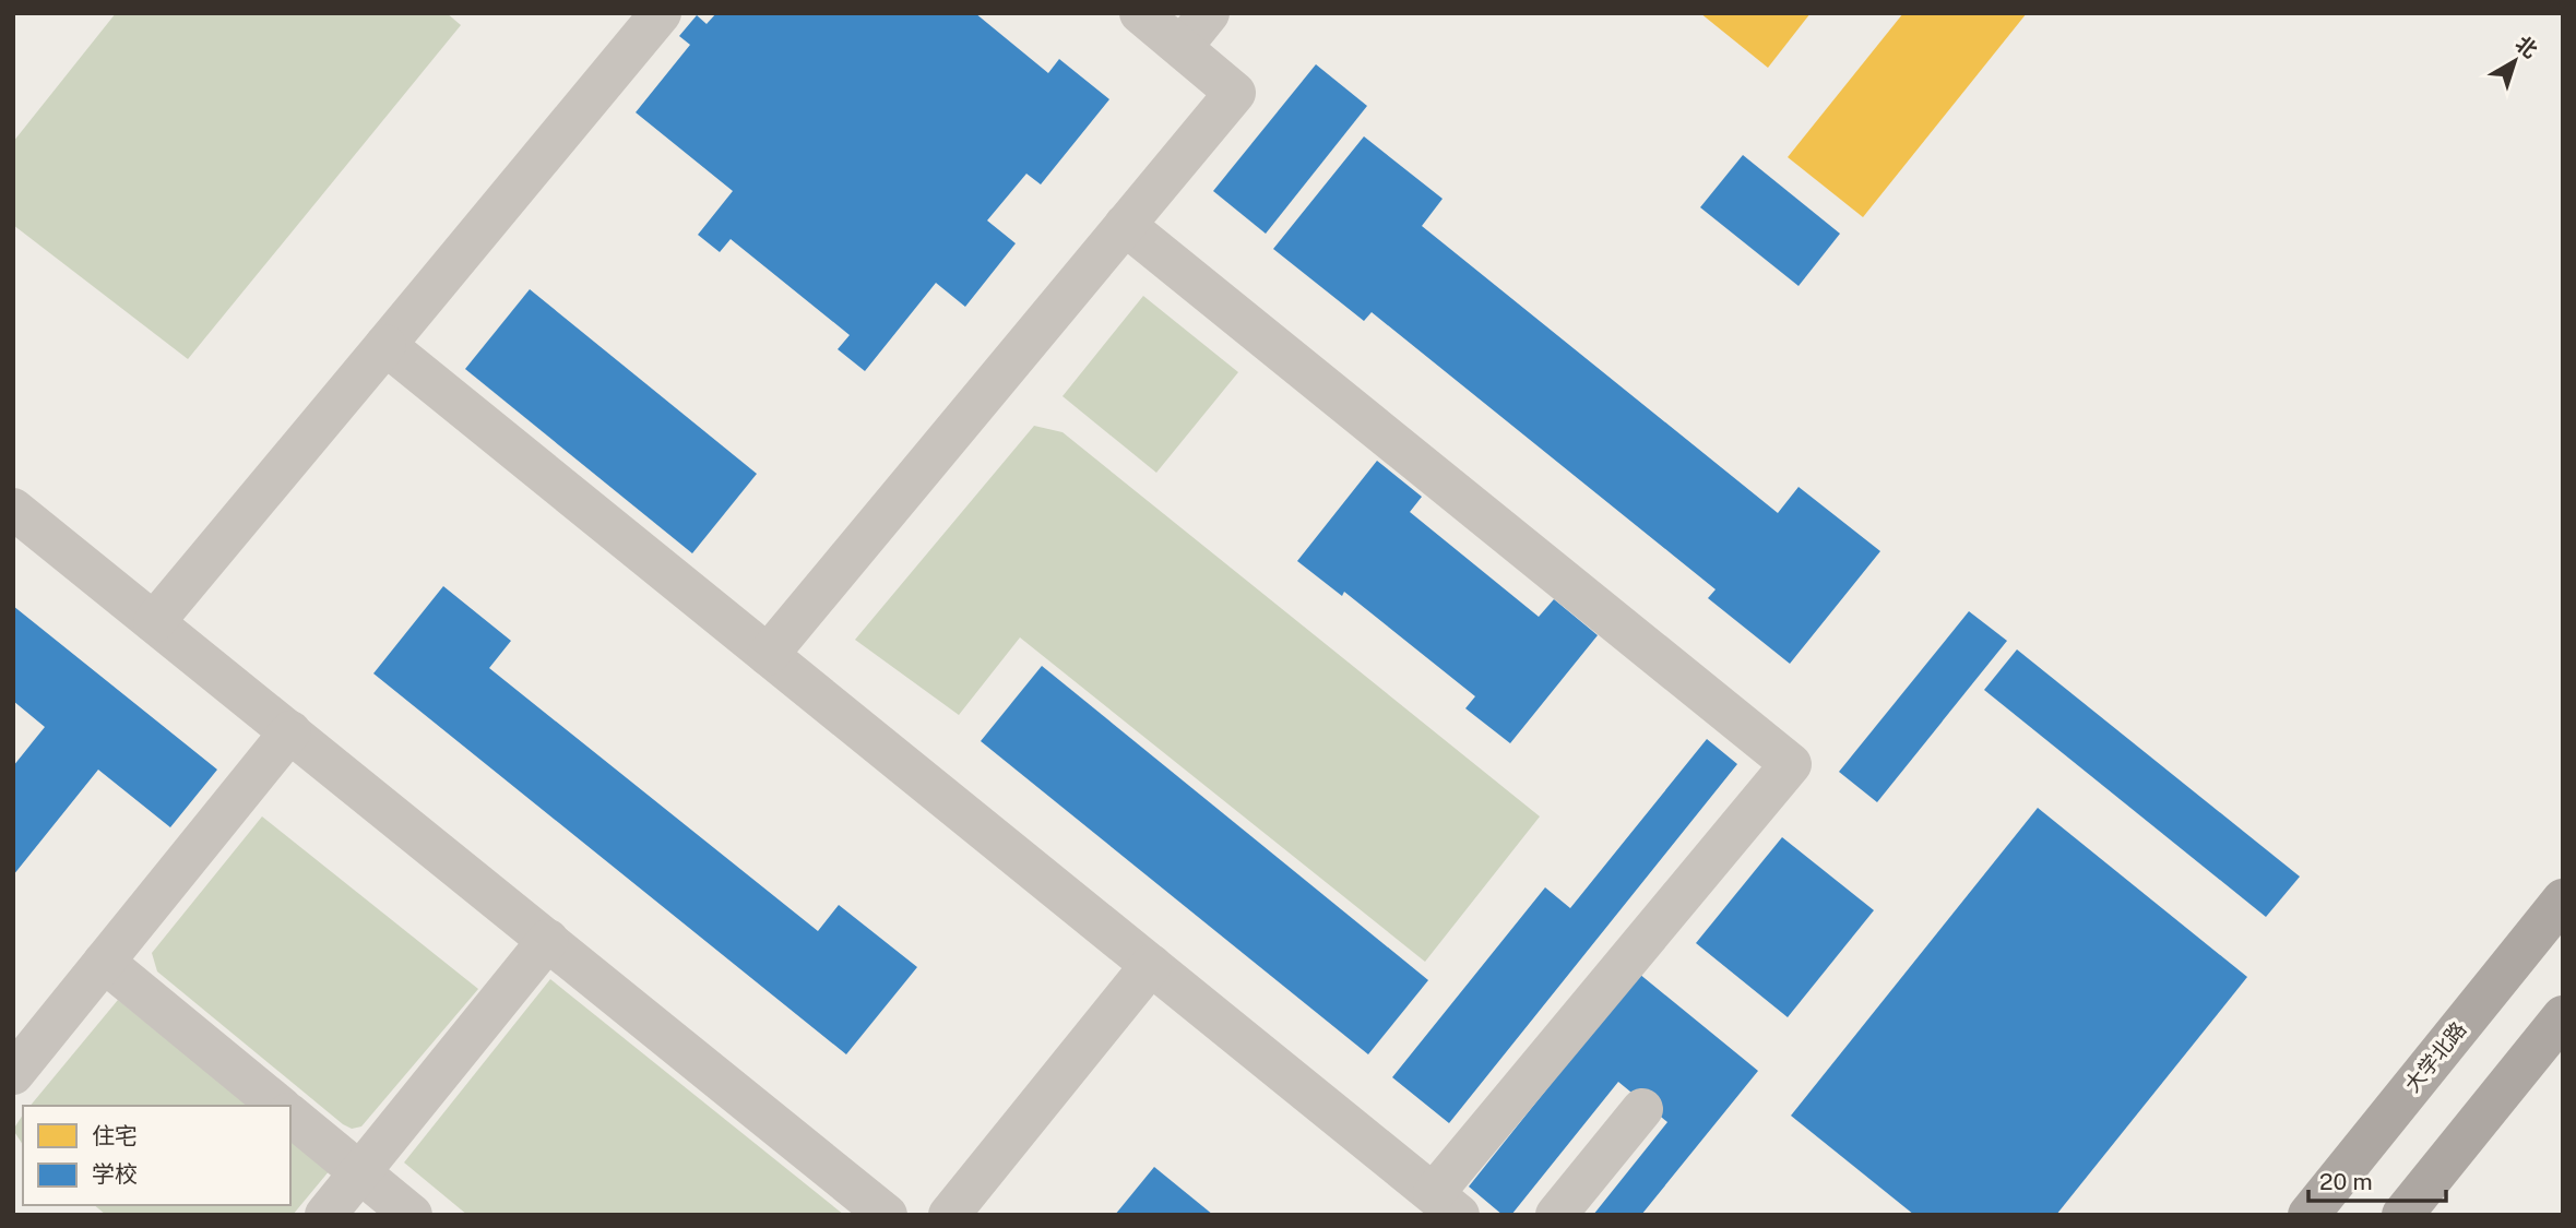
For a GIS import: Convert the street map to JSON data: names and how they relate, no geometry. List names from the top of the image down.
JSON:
{
  "streets": {
    "main road": ["大学北路"]
  },
  "legend": ["住宅", "学校"],
  "scale_bar": "20 m",
  "north": "top right"
}
